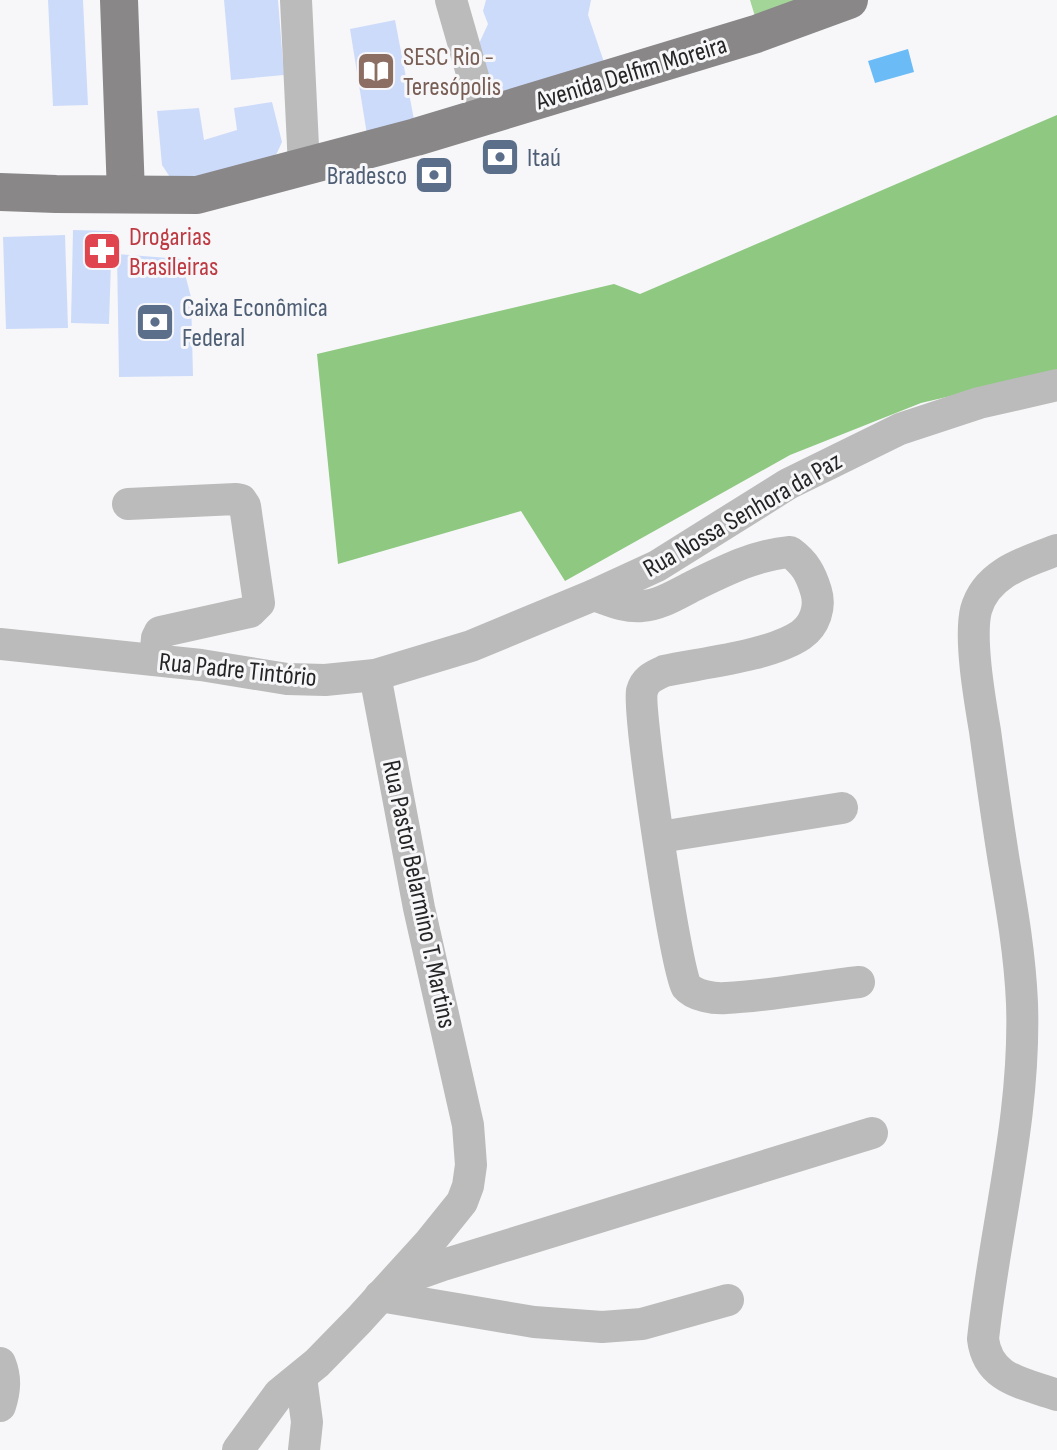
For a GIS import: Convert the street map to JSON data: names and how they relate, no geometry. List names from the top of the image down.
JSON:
{
  "streets": {
    "main road": ["Avenida Delfim Moreira"],
    "street": ["Rua Nossa Senhora da Paz", "Rua Padre Tintório", "Rua Pastor Belarmino T. Martins"]
  },
  "crossings": [
    ["Rua Nossa Senhora da Paz", "Rua Padre Tintório"],
    ["Rua Padre Tintório", "Rua Pastor Belarmino T. Martins"]
  ],
  "places": {
    "library": ["SESC Rio - Teresópolis"],
    "bank": ["Itaú", "Bradesco", "Caixa Econômica Federal"],
    "pharmacy": ["Drogarias Brasileiras"]
  }
}
